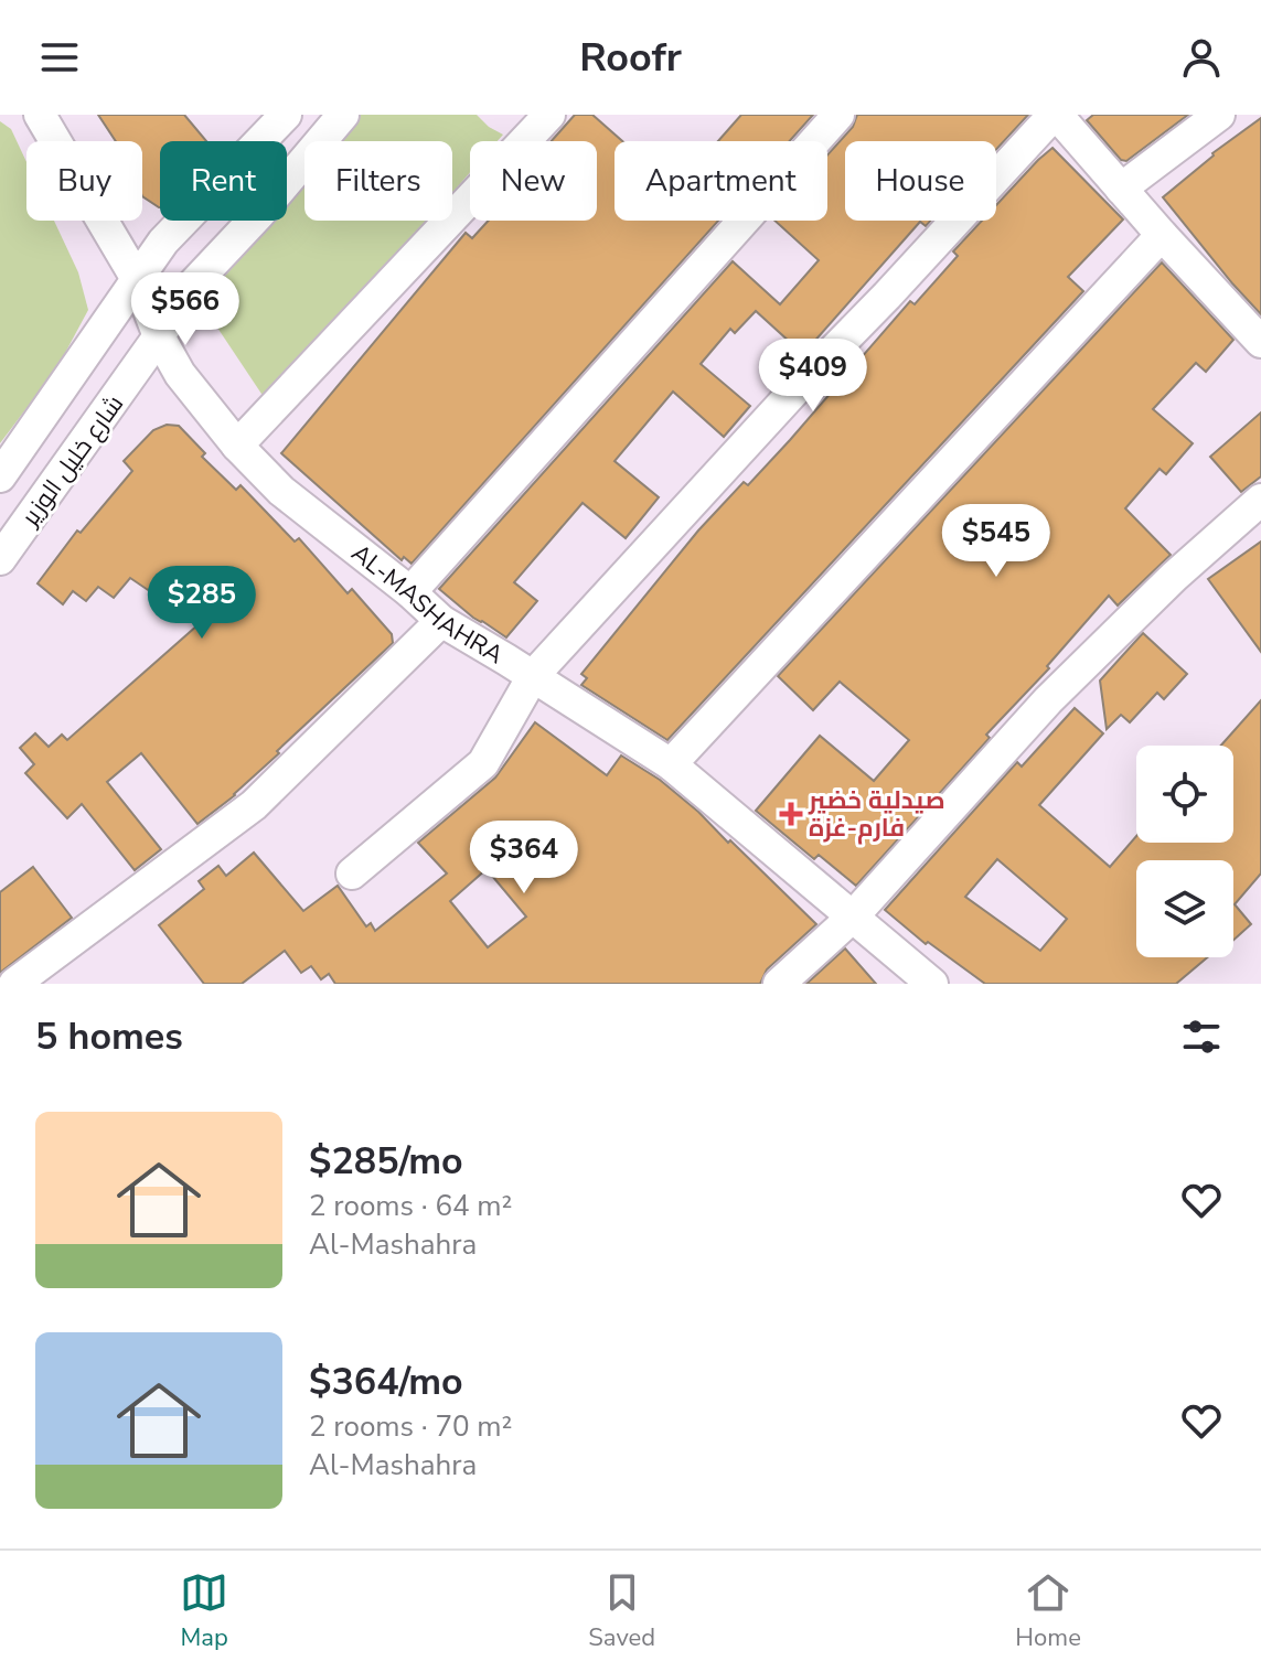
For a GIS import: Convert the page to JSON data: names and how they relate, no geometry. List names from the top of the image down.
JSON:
{
  "streets": {
    "street": ["شارع خليل الوزير", "AL-MASHAHRA"]
  },
  "crossings": [
    ["شارع خليل الوزير", "AL-MASHAHRA"]
  ],
  "places": {
    "health": ["صيدلية خضير فارم-غزة"]
  },
  "page": {
    "header": "Roofr",
    "chip": [
      "Buy",
      "Rent",
      "Filters",
      "New",
      "Apartment",
      "House"
    ],
    "price": [
      "$566",
      "$409",
      "$545",
      "$285",
      "$364"
    ],
    "heading": "5 homes",
    "list": [
      {
        "name": "$285/mo",
        "note": "2 rooms · 64 m² · Al-Mashahra"
      },
      {
        "name": "$364/mo",
        "note": "2 rooms · 70 m² · Al-Mashahra"
      }
    ],
    "tabs": ["Map", "Saved", "Home"]
  }
}
